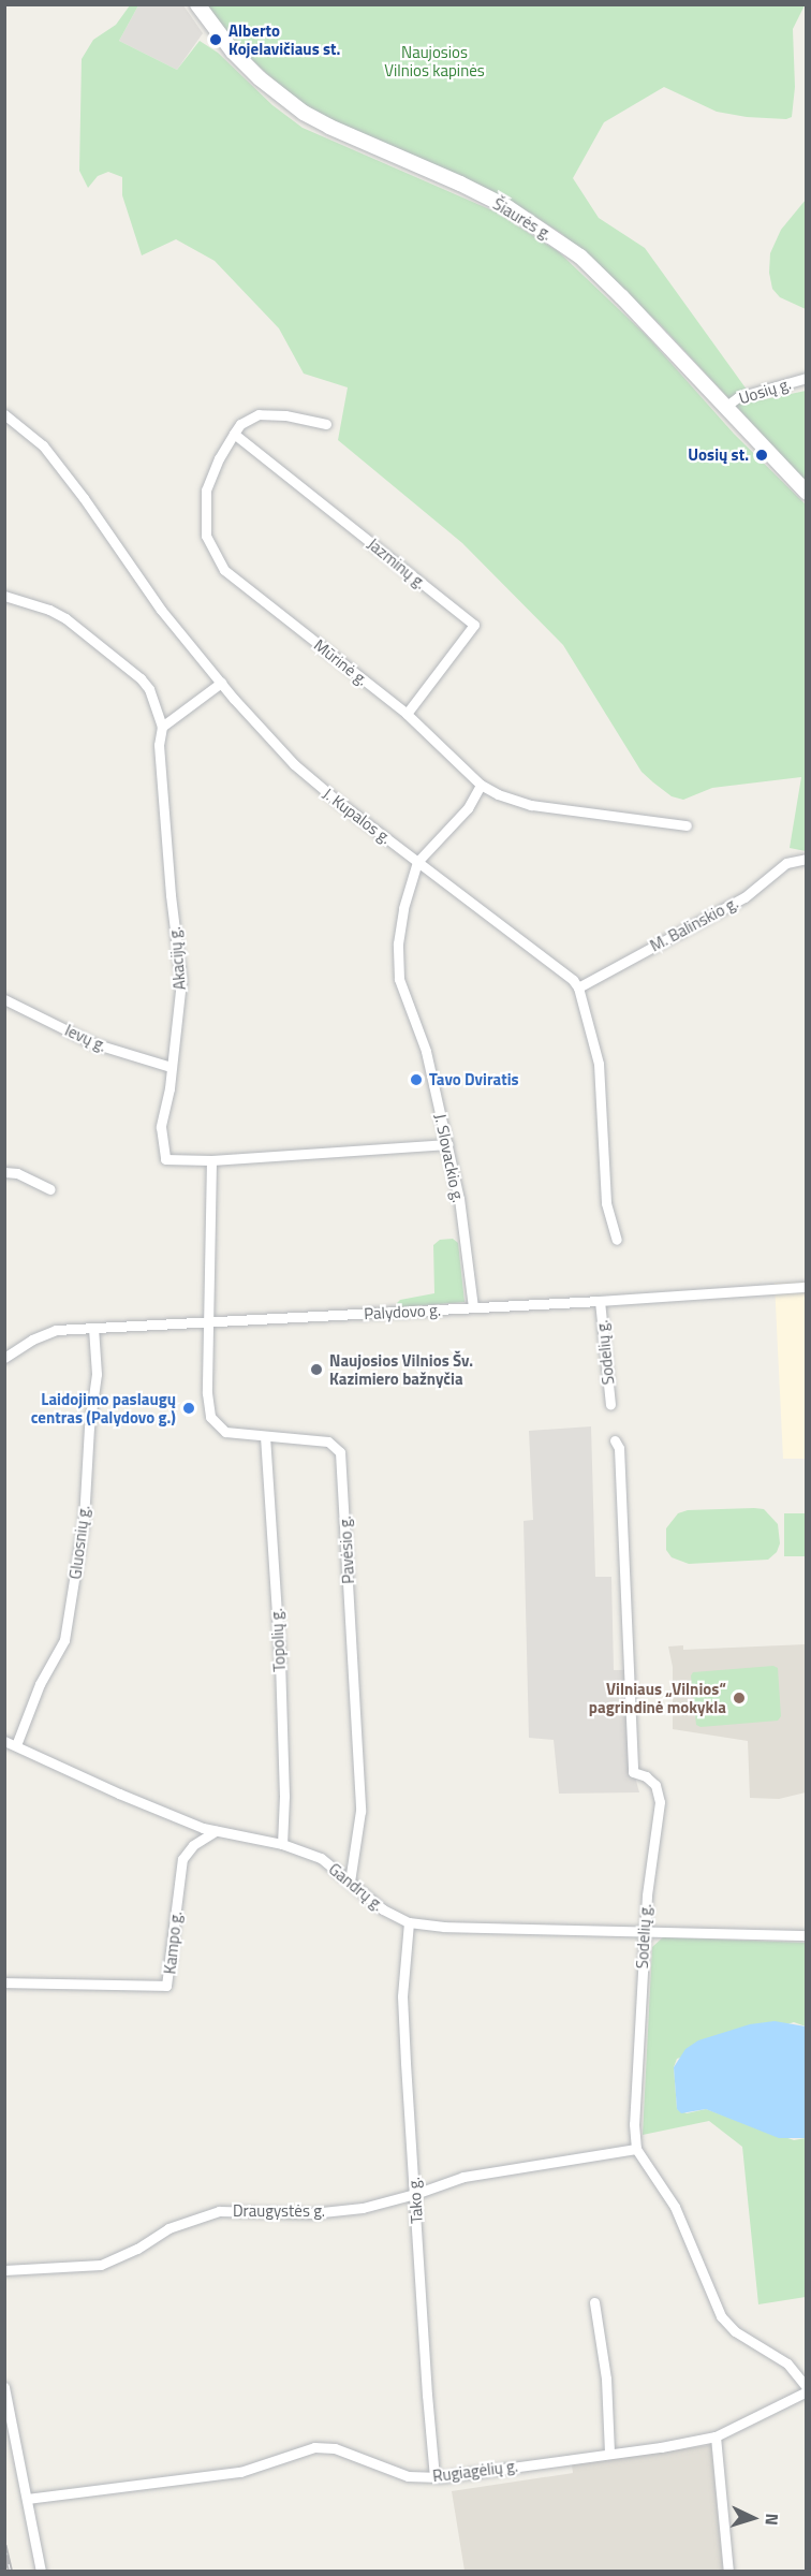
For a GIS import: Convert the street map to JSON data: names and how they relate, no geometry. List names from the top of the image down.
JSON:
{
  "streets": {
    "main road": ["Šiaurės g."],
    "street": [
      "Uosių g.",
      "Jazminų g.",
      "Mūrinė g.",
      "J. Kupalos g.",
      "M. Balinskio g.",
      "Akacijų g.",
      "Ievų g.",
      "J. Slovackio g.",
      "Palydovo g.",
      "Sodelių g.",
      "Gluosnių g.",
      "Pavėsio g.",
      "Topolių g.",
      "Gandrų g.",
      "Kampo g.",
      "Tako g.",
      "Draugystės g.",
      "Rugiagėlių g."
    ]
  },
  "crossings": [
    ["Šiaurės g.", "Uosių g."],
    ["Jazminų g.", "Mūrinė g."],
    ["J. Kupalos g.", "M. Balinskio g."],
    ["J. Kupalos g.", "J. Slovackio g."],
    ["Akacijų g.", "Ievų g."],
    ["Akacijų g.", "J. Slovackio g."],
    ["Akacijų g.", "Pavėsio g."],
    ["J. Slovackio g.", "Palydovo g."],
    ["Palydovo g.", "Sodelių g."],
    ["Palydovo g.", "Gluosnių g."],
    ["Palydovo g.", "Pavėsio g."],
    ["Sodelių g.", "Gandrų g."],
    ["Sodelių g.", "Draugystės g."],
    ["Gluosnių g.", "Gandrų g."],
    ["Pavėsio g.", "Topolių g."],
    ["Pavėsio g.", "Gandrų g."],
    ["Topolių g.", "Gandrų g."],
    ["Gandrų g.", "Kampo g."],
    ["Gandrų g.", "Tako g."],
    ["Tako g.", "Draugystės g."],
    ["Tako g.", "Rugiagėlių g."]
  ],
  "parks": ["Naujosios Vilnios kapinės"],
  "places": [
    "Alberto Kojelavičiaus st.",
    "Uosių st.",
    "Tavo Dviratis",
    "Naujosios Vilnios Šv. Kazimiero bažnyčia",
    "Laidojimo paslaugų centras (Palydovo g.)",
    "Vilniaus „Vilnios“ pagrindinė mokykla"
  ],
  "north": "right"
}
